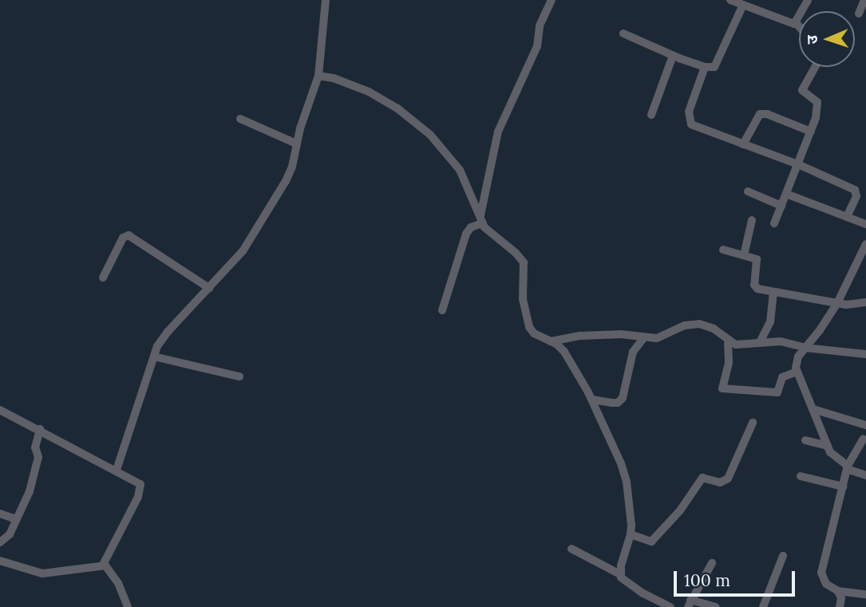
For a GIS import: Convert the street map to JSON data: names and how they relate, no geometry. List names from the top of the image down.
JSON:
{
  "scale_bar": "100 m",
  "north": "left"
}
